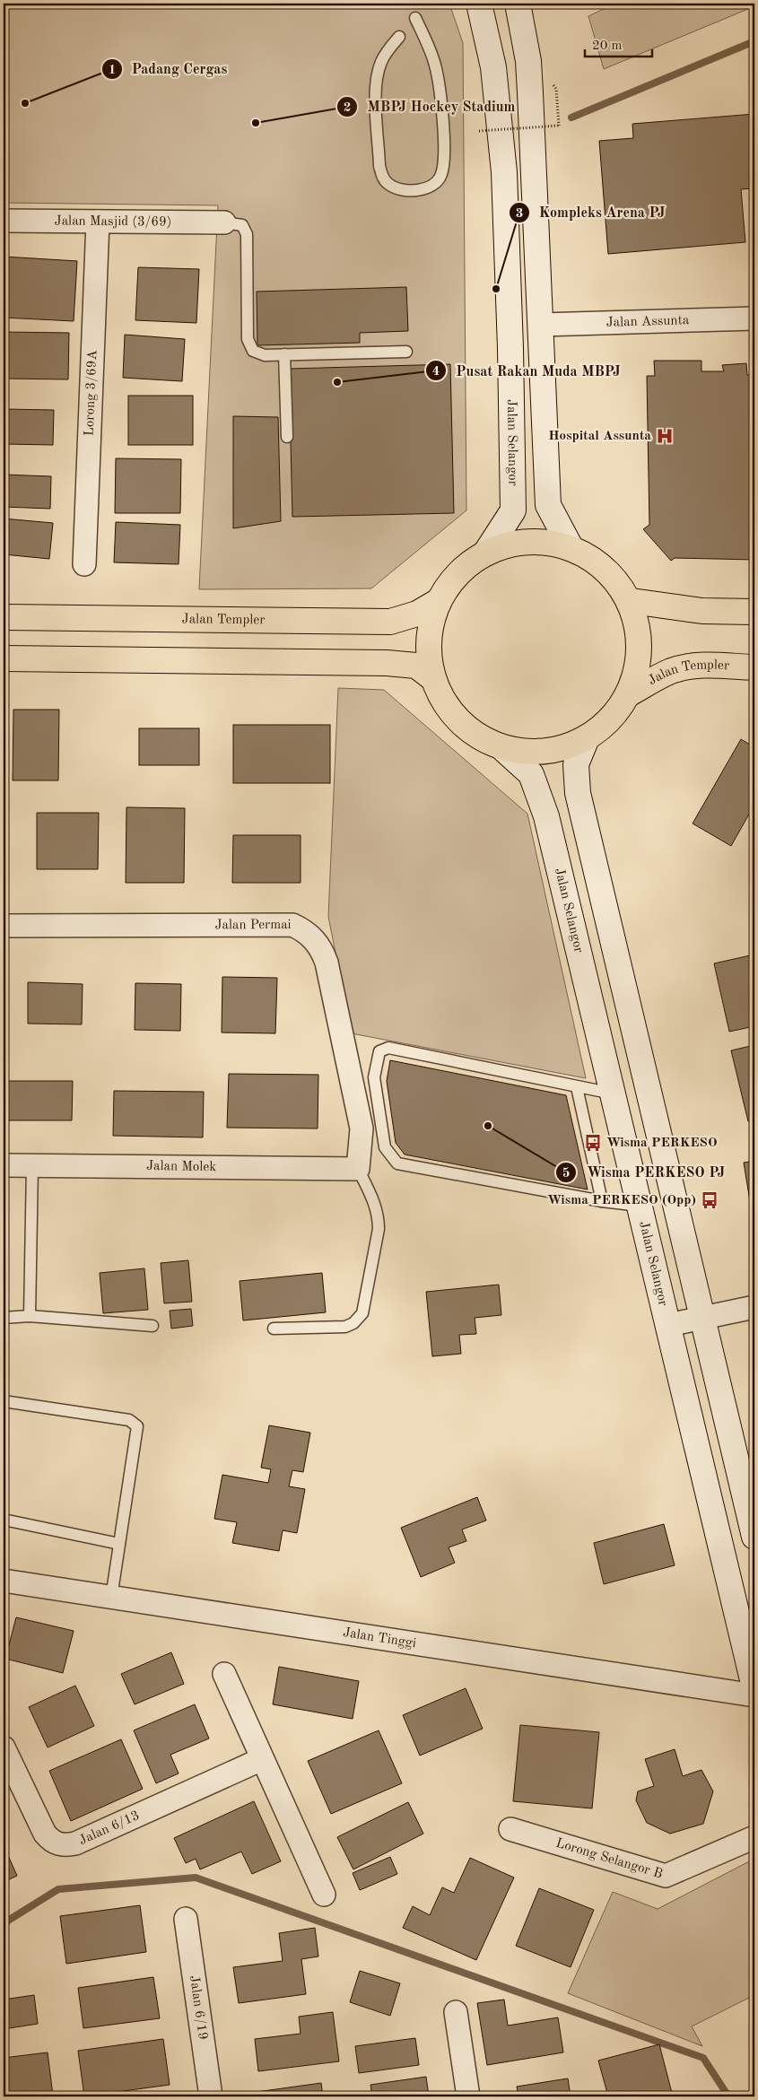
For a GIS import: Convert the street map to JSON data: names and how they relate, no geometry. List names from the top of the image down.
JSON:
{
  "streets": {
    "main road": ["Jalan Selangor", "Jalan Templer"],
    "street": [
      "Jalan Masjid (3/69)",
      "Jalan Assunta",
      "Lorong 3/69A",
      "Jalan Permai",
      "Jalan Molek",
      "Jalan Tinggi",
      "Jalan 6/13",
      "Lorong Selangor B",
      "Jalan 6/19"
    ]
  },
  "crossings": [
    ["Jalan Masjid (3/69)", "Lorong 3/69A"],
    ["Jalan Permai", "Jalan Molek"]
  ],
  "places": {
    "other": [
      "Padang Cergas",
      "MBPJ Hockey Stadium",
      "Kompleks Arena PJ",
      "Pusat Rakan Muda MBPJ",
      "Wisma PERKESO PJ"
    ],
    "hospital": ["Hospital Assunta"],
    "bus stop": ["Wisma PERKESO", "Wisma PERKESO (Opp)"]
  },
  "scale_bar": "20 m"
}
